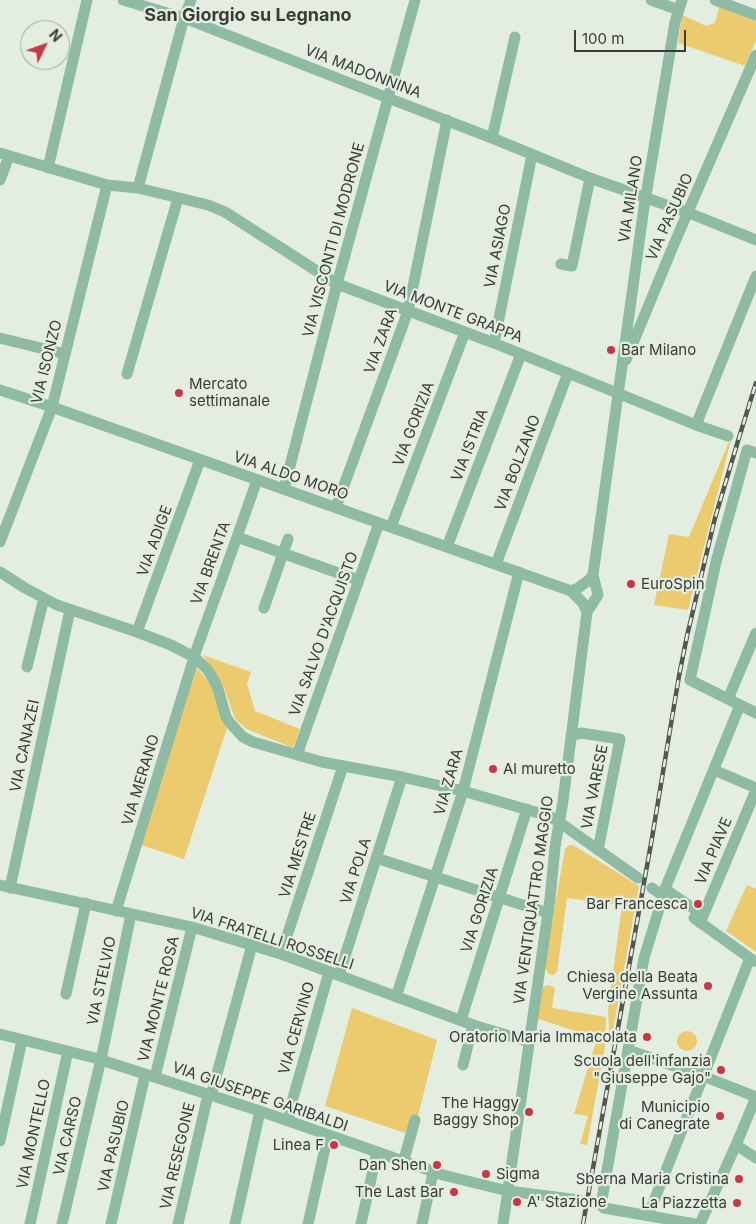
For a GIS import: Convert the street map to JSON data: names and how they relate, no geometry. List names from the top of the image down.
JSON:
{
  "streets": {
    "street": [
      "VIA MADONNINA",
      "VIA MILANO",
      "VIA PASUBIO",
      "VIA VISCONTI DI MODRONE",
      "VIA ASIAGO",
      "VIA MONTE GRAPPA",
      "VIA ZARA",
      "VIA ISONZO",
      "VIA GORIZIA",
      "VIA ISTRIA",
      "VIA BOLZANO",
      "VIA ALDO MORO",
      "VIA ADIGE",
      "VIA BRENTA",
      "VIA SALVO D'ACQUISTO",
      "VIA CANAZEI",
      "VIA MERANO",
      "VIA VARESE",
      "VIA PIAVE",
      "VIA MESTRE",
      "VIA POLA",
      "VIA VENTIQUATTRO MAGGIO",
      "VIA FRATELLI ROSSELLI",
      "VIA STELVIO",
      "VIA MONTE ROSA",
      "VIA CERVINO",
      "VIA GIUSEPPE GARIBALDI",
      "VIA MONTELLO",
      "VIA CARSO",
      "VIA RESEGONE"
    ]
  },
  "crossings": [
    ["VIA MADONNINA", "VIA MILANO"],
    ["VIA MADONNINA", "VIA PASUBIO"],
    ["VIA MADONNINA", "VIA VISCONTI DI MODRONE"],
    ["VIA MADONNINA", "VIA ASIAGO"],
    ["VIA MADONNINA", "VIA ZARA"],
    ["VIA MILANO", "VIA PASUBIO"],
    ["VIA MILANO", "VIA MONTE GRAPPA"],
    ["VIA MILANO", "VIA VENTIQUATTRO MAGGIO"],
    ["VIA PASUBIO", "VIA MONTE GRAPPA"],
    ["VIA PASUBIO", "VIA VENTIQUATTRO MAGGIO"],
    ["VIA PASUBIO", "VIA MONTE ROSA"],
    ["VIA PASUBIO", "VIA GIUSEPPE GARIBALDI"],
    ["VIA VISCONTI DI MODRONE", "VIA MONTE GRAPPA"],
    ["VIA VISCONTI DI MODRONE", "VIA ALDO MORO"],
    ["VIA ASIAGO", "VIA MONTE GRAPPA"],
    ["VIA MONTE GRAPPA", "VIA ZARA"],
    ["VIA MONTE GRAPPA", "VIA ISONZO"],
    ["VIA MONTE GRAPPA", "VIA GORIZIA"],
    ["VIA MONTE GRAPPA", "VIA ISTRIA"],
    ["VIA MONTE GRAPPA", "VIA BOLZANO"],
    ["VIA MONTE GRAPPA", "VIA VENTIQUATTRO MAGGIO"],
    ["VIA ZARA", "VIA ALDO MORO"],
    ["VIA ZARA", "VIA FRATELLI ROSSELLI"],
    ["VIA ISONZO", "VIA ALDO MORO"],
    ["VIA GORIZIA", "VIA ALDO MORO"],
    ["VIA GORIZIA", "VIA FRATELLI ROSSELLI"],
    ["VIA ISTRIA", "VIA ALDO MORO"],
    ["VIA BOLZANO", "VIA ALDO MORO"],
    ["VIA ALDO MORO", "VIA ADIGE"],
    ["VIA ALDO MORO", "VIA BRENTA"],
    ["VIA ALDO MORO", "VIA SALVO D'ACQUISTO"],
    ["VIA ALDO MORO", "VIA VENTIQUATTRO MAGGIO"],
    ["VIA BRENTA", "VIA MERANO"],
    ["VIA CANAZEI", "VIA FRATELLI ROSSELLI"],
    ["VIA MERANO", "VIA FRATELLI ROSSELLI"],
    ["VIA VARESE", "VIA VENTIQUATTRO MAGGIO"],
    ["VIA MESTRE", "VIA FRATELLI ROSSELLI"],
    ["VIA POLA", "VIA FRATELLI ROSSELLI"],
    ["VIA POLA", "VIA CERVINO"],
    ["VIA VENTIQUATTRO MAGGIO", "VIA FRATELLI ROSSELLI"],
    ["VIA VENTIQUATTRO MAGGIO", "VIA GIUSEPPE GARIBALDI"],
    ["VIA FRATELLI ROSSELLI", "VIA STELVIO"],
    ["VIA FRATELLI ROSSELLI", "VIA MONTE ROSA"],
    ["VIA FRATELLI ROSSELLI", "VIA CERVINO"],
    ["VIA FRATELLI ROSSELLI", "VIA RESEGONE"],
    ["VIA STELVIO", "VIA GIUSEPPE GARIBALDI"],
    ["VIA STELVIO", "VIA CARSO"],
    ["VIA MONTE ROSA", "VIA GIUSEPPE GARIBALDI"],
    ["VIA CERVINO", "VIA GIUSEPPE GARIBALDI"],
    ["VIA GIUSEPPE GARIBALDI", "VIA MONTELLO"],
    ["VIA GIUSEPPE GARIBALDI", "VIA CARSO"],
    ["VIA GIUSEPPE GARIBALDI", "VIA RESEGONE"]
  ],
  "districts": ["San Giorgio su Legnano"],
  "places": [
    "Bar Milano",
    "Mercato settimanale",
    "EuroSpin",
    "Al muretto",
    "Bar Francesca",
    "Chiesa della Beata Vergine Assunta",
    "Oratorio Maria Immacolata",
    "Scuola dell'infanzia \"Giuseppe Gajo\"",
    "The Haggy Baggy Shop",
    "Municipio di Canegrate",
    "Linea F",
    "Dan Shen",
    "Sigma",
    "Sberna Maria Cristina",
    "The Last Bar",
    "A' Stazione",
    "La Piazzetta"
  ],
  "scale_bar": "100 m",
  "north": "top right"
}
